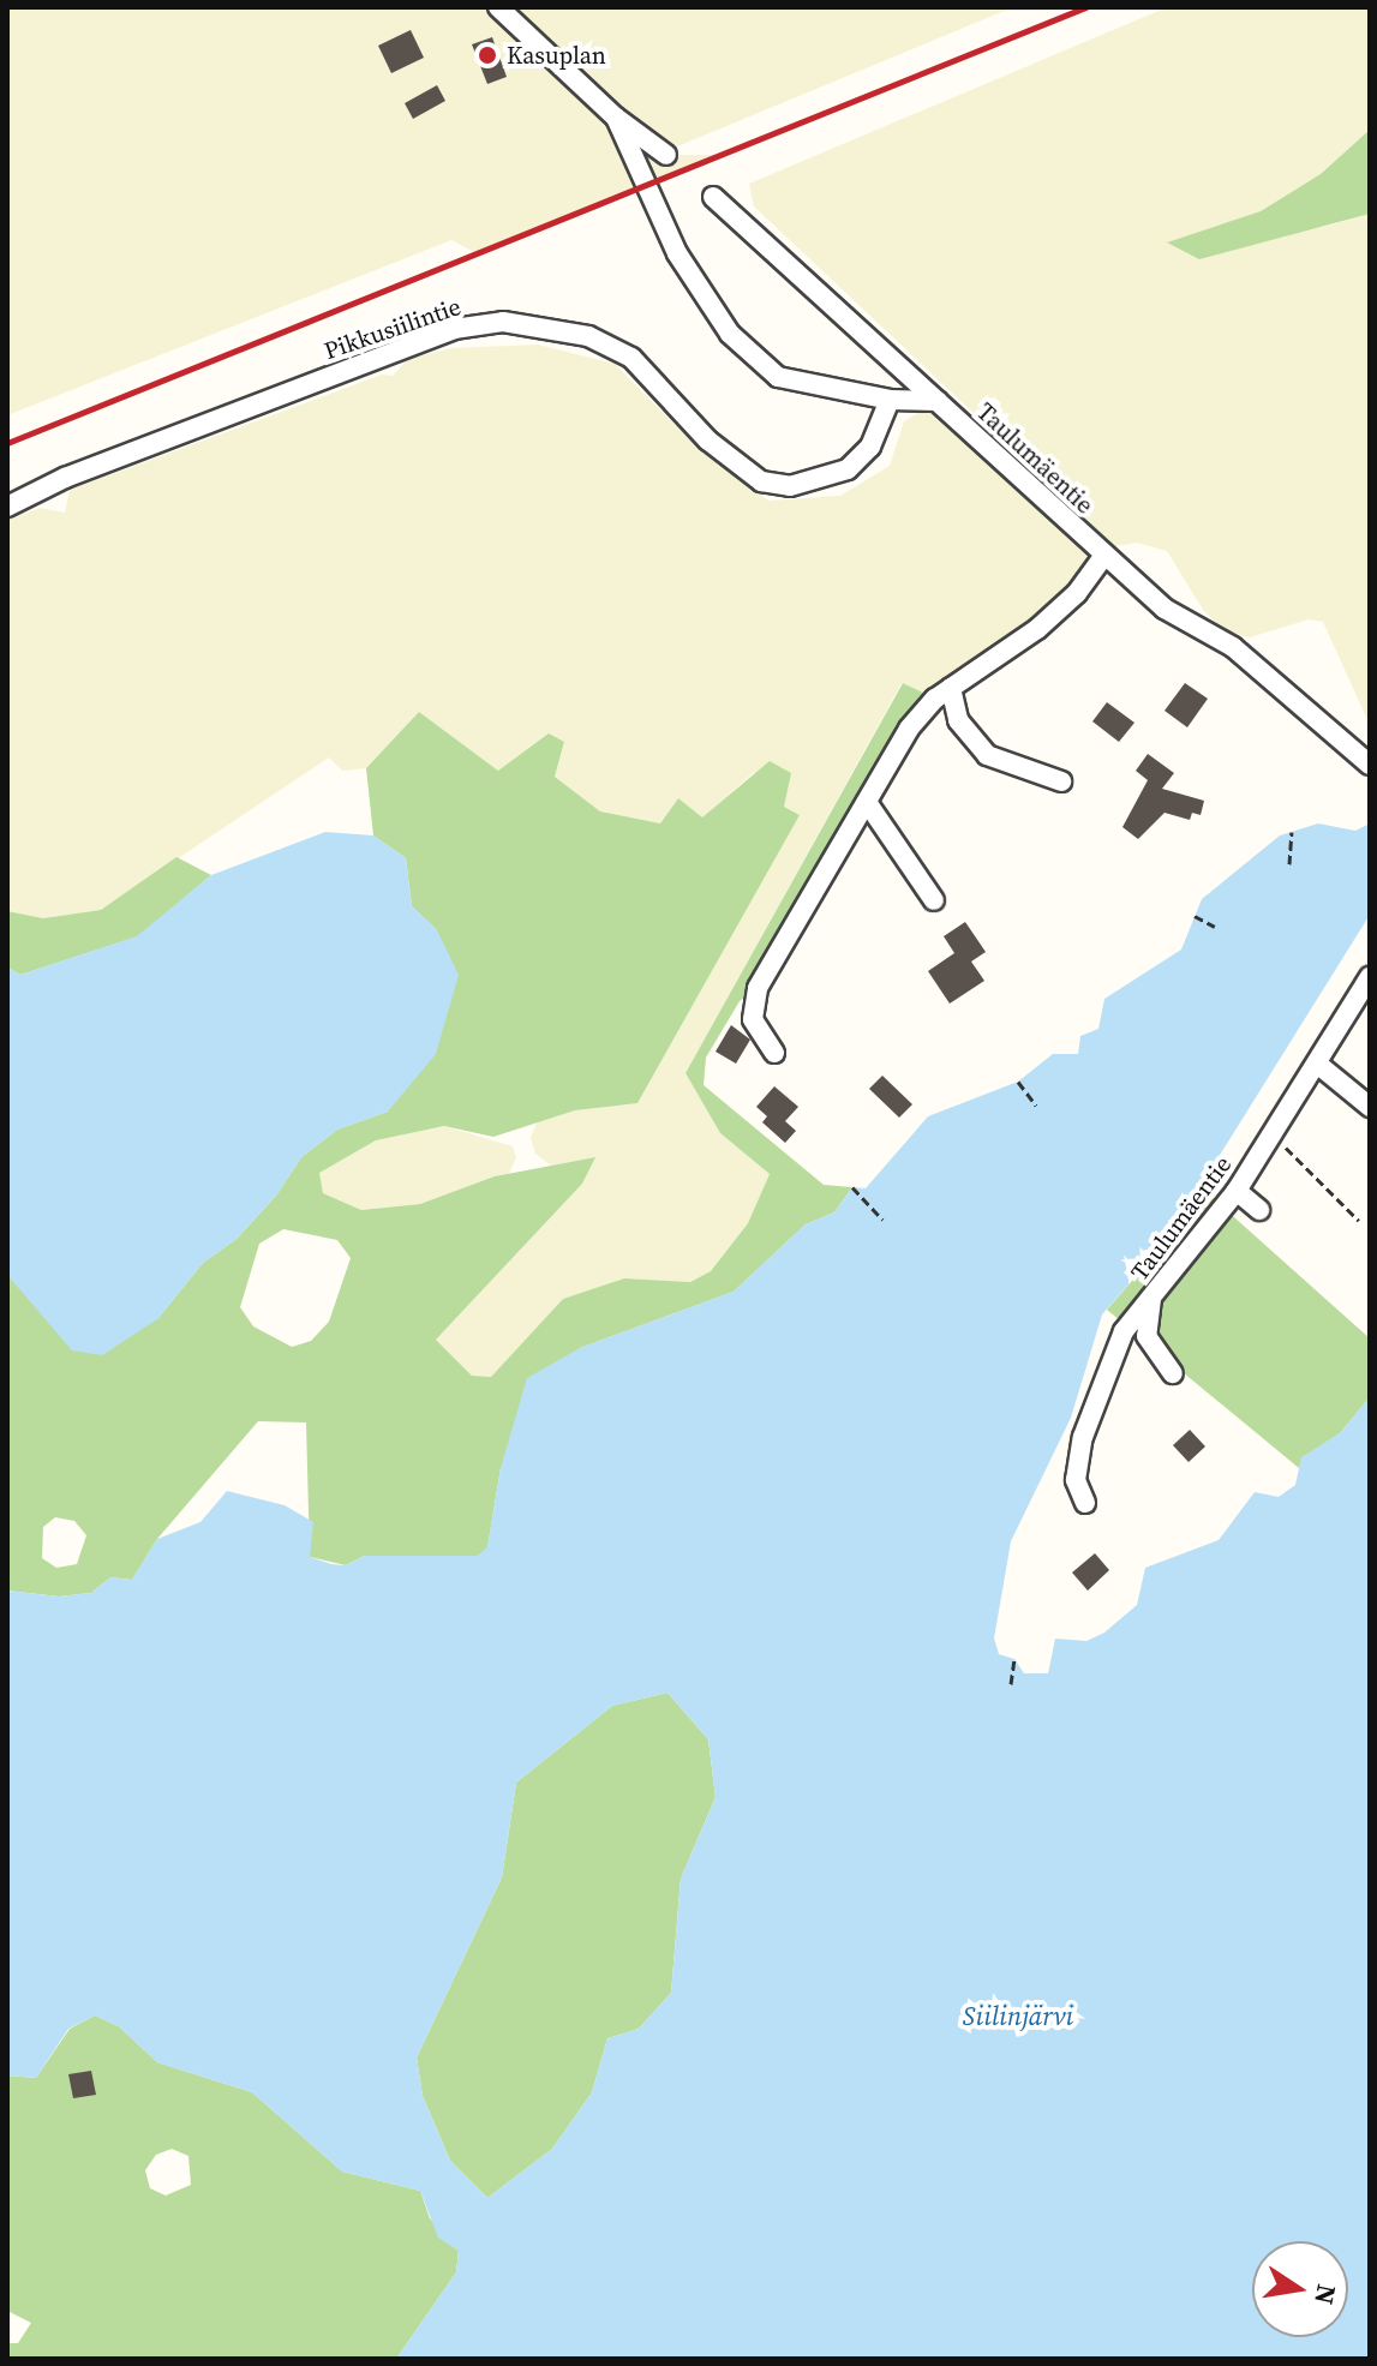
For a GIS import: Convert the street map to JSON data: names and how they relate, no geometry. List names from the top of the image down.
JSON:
{
  "streets": {
    "street": ["Pikkusiilintie", "Taulumäentie"]
  },
  "water": ["Siilinjärvi"],
  "places": ["Kasuplan"],
  "north": "right"
}
